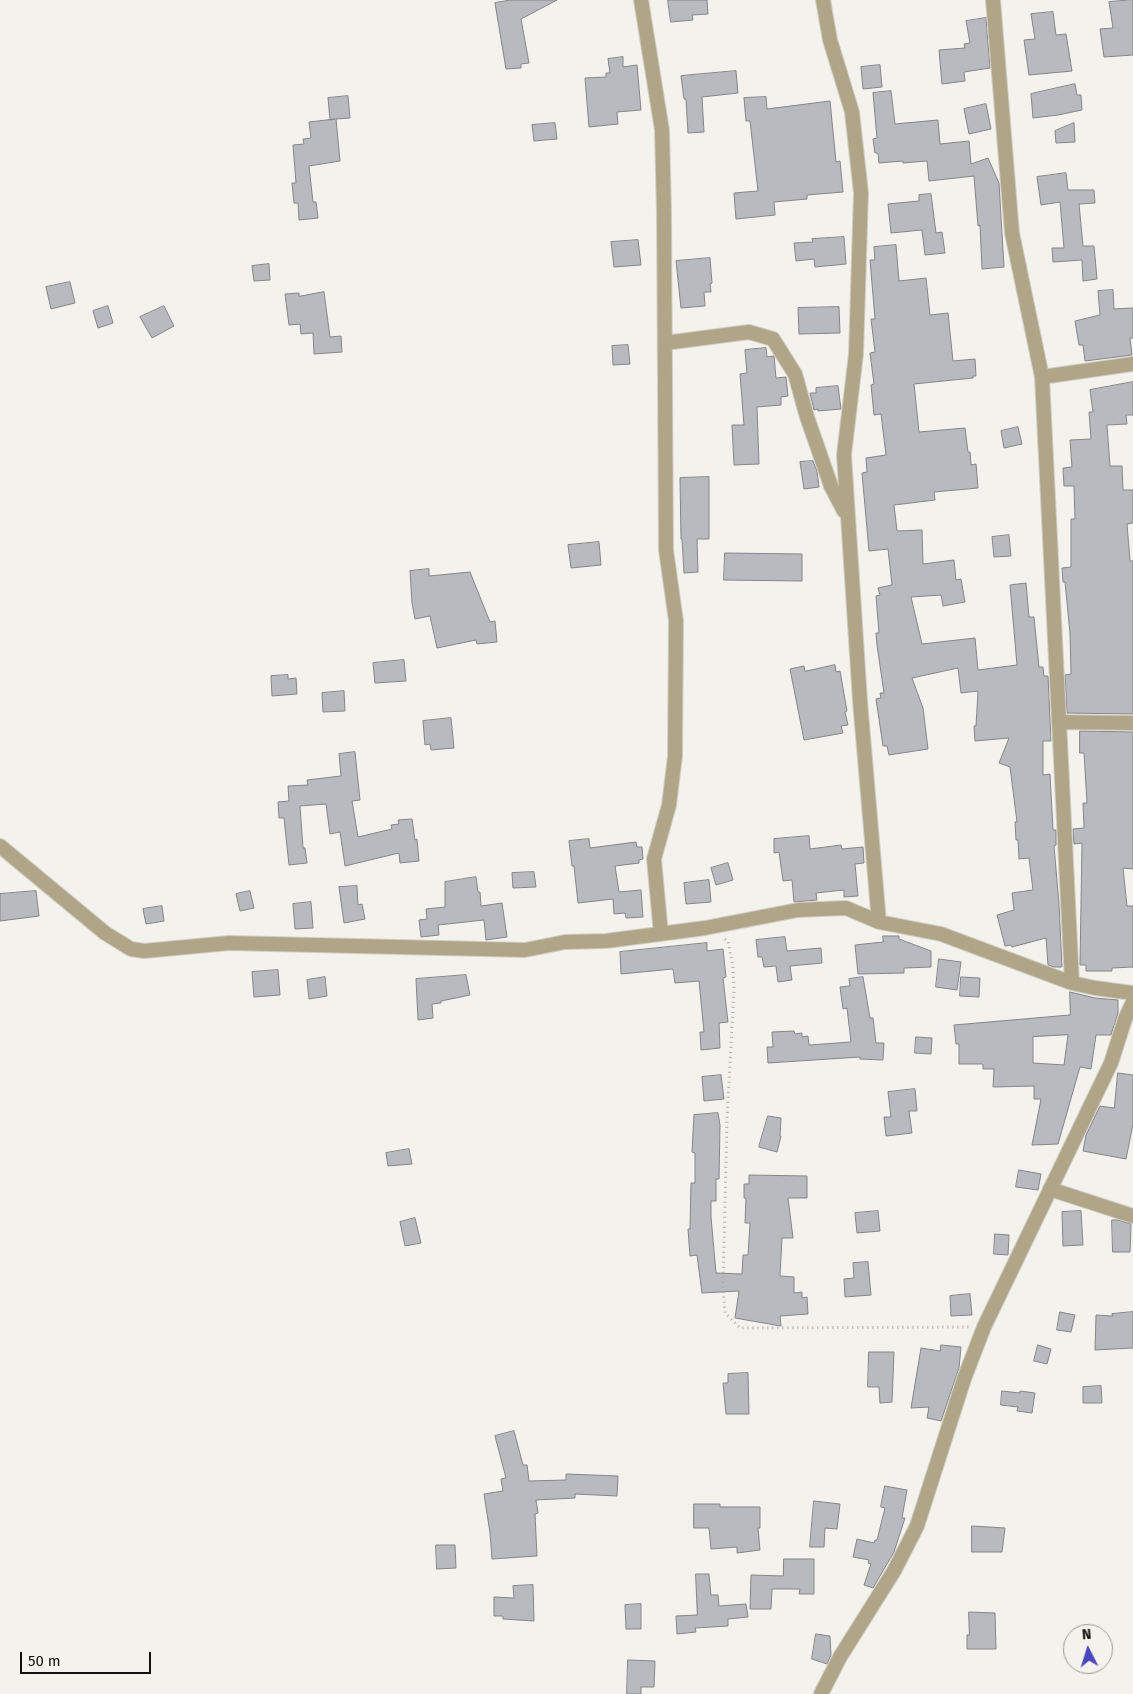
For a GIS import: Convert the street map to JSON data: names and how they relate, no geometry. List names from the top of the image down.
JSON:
{
  "scale_bar": "50 m",
  "north": "top"
}
